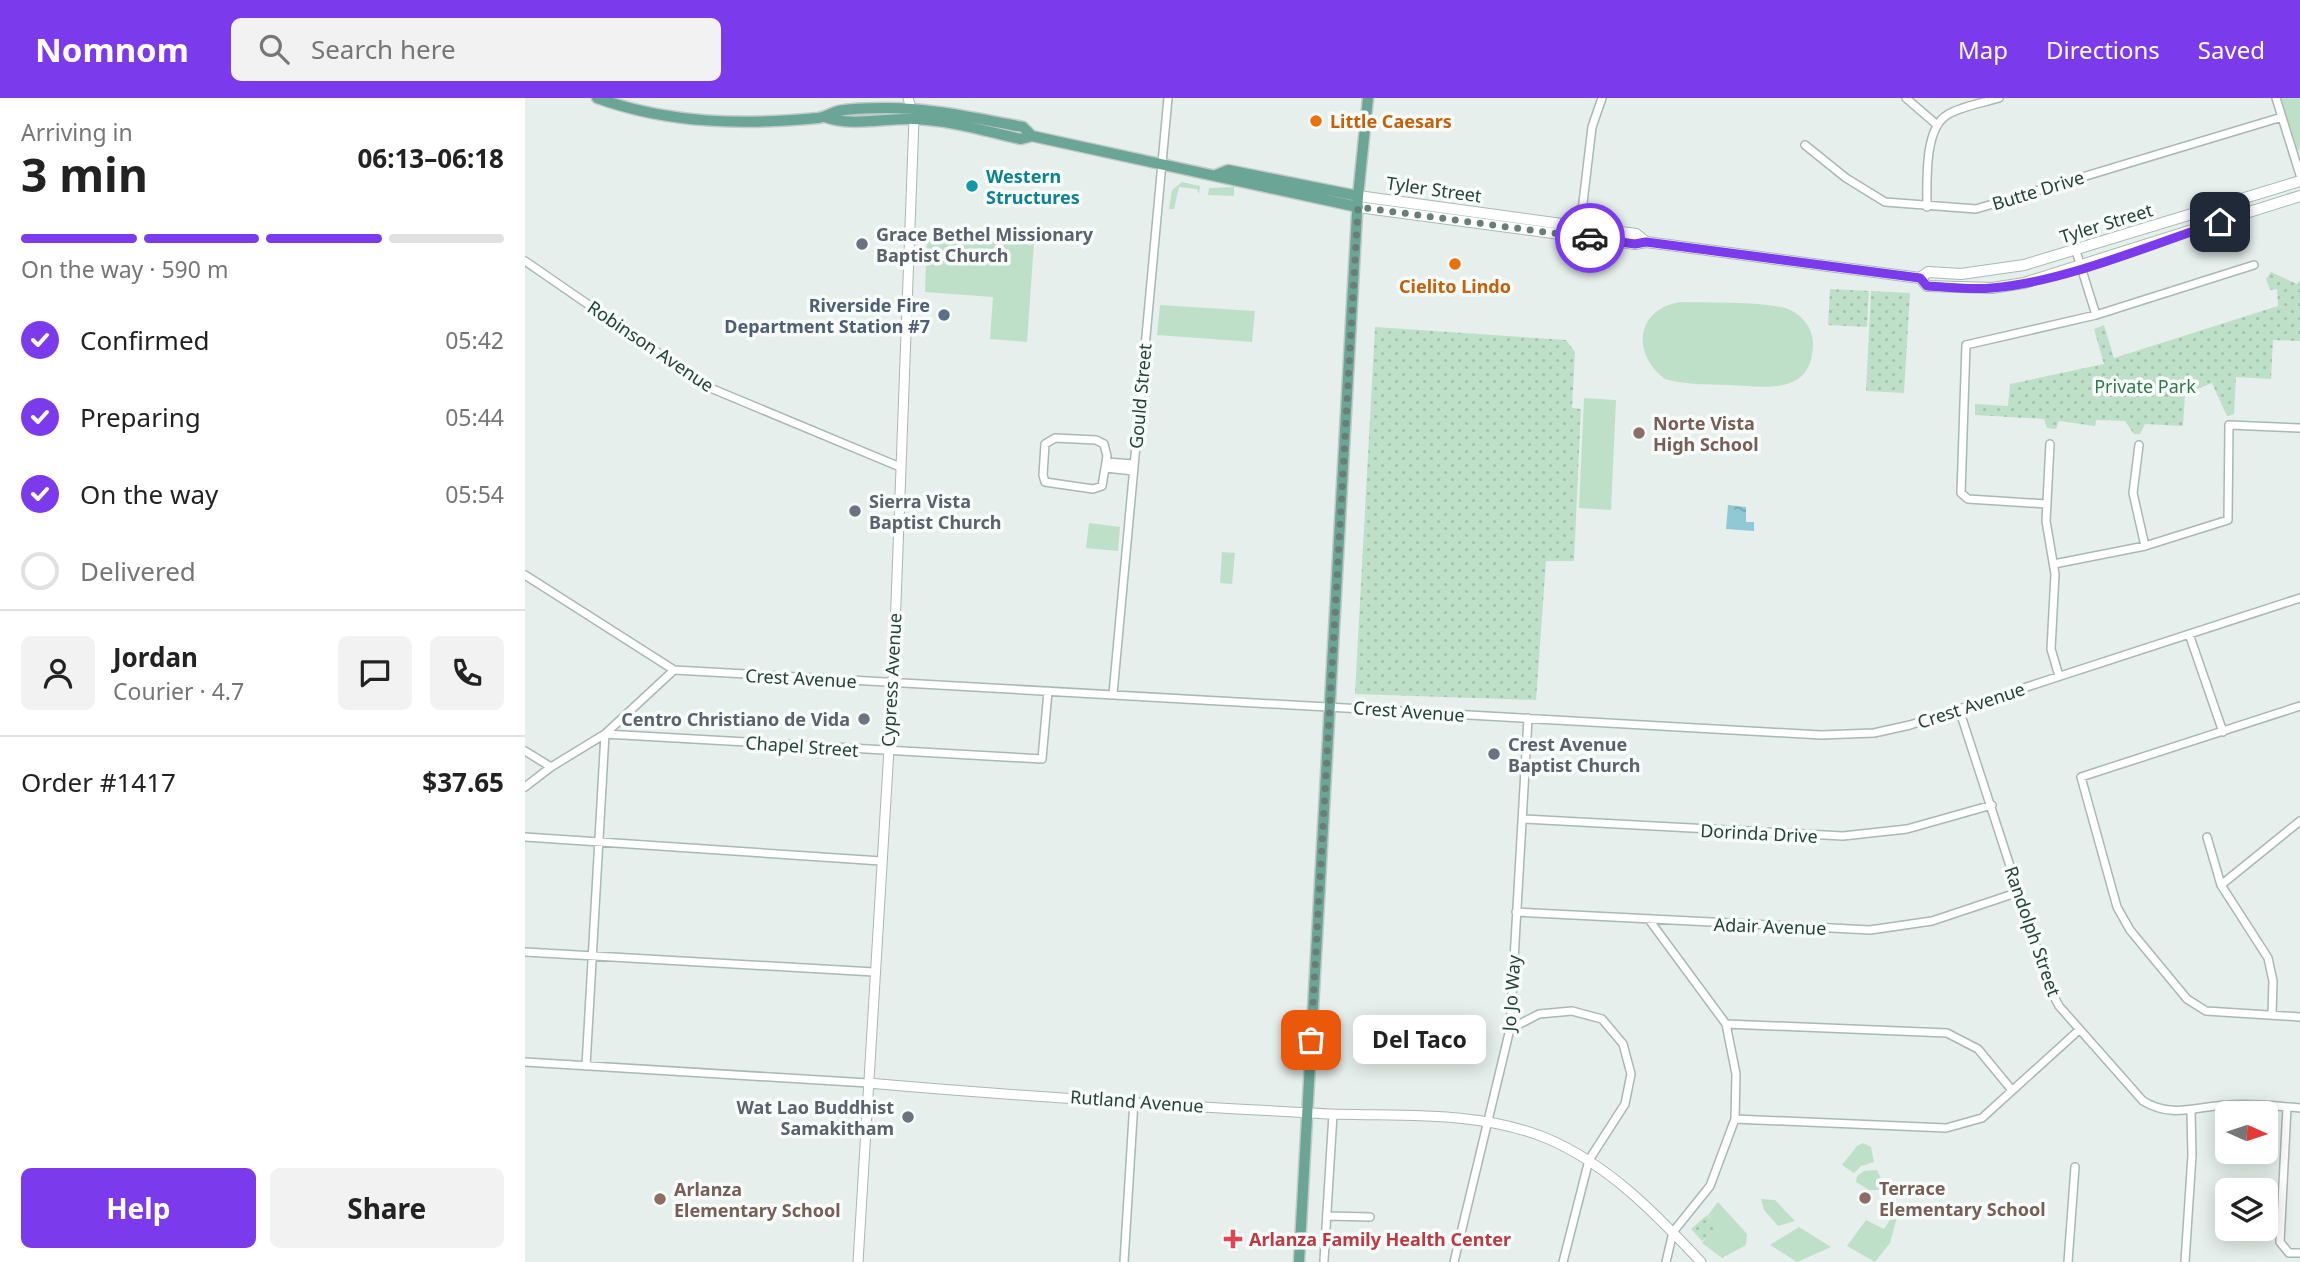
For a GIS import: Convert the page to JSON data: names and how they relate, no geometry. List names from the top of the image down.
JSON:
{
  "streets": {
    "main road": ["Tyler Street"],
    "street": [
      "Butte Drive",
      "Robinson Avenue",
      "Gould Street",
      "Crest Avenue",
      "Cypress Avenue",
      "Chapel Street",
      "Dorinda Drive",
      "Adair Avenue",
      "Randolph Street",
      "Jo Jo Way",
      "Rutland Avenue"
    ]
  },
  "crossings": [
    ["Tyler Street", "Gould Street"],
    ["Tyler Street", "Cypress Avenue"],
    ["Robinson Avenue", "Cypress Avenue"],
    ["Gould Street", "Crest Avenue"],
    ["Crest Avenue", "Cypress Avenue"],
    ["Crest Avenue", "Chapel Street"],
    ["Crest Avenue", "Randolph Street"],
    ["Crest Avenue", "Jo Jo Way"],
    ["Cypress Avenue", "Chapel Street"],
    ["Cypress Avenue", "Rutland Avenue"],
    ["Dorinda Drive", "Randolph Street"],
    ["Dorinda Drive", "Jo Jo Way"],
    ["Adair Avenue", "Randolph Street"],
    ["Adair Avenue", "Jo Jo Way"],
    ["Jo Jo Way", "Rutland Avenue"]
  ],
  "parks": ["Private Park"],
  "places": {
    "other": [
      "Little Caesars",
      "Western Structures",
      "Grace Bethel Missionary Baptist Church",
      "Cielito Lindo",
      "Riverside Fire Department Station #7",
      "Norte Vista High School",
      "Sierra Vista Baptist Church",
      "Centro Christiano de Vida",
      "Crest Avenue Baptist Church",
      "Del Taco",
      "Wat Lao Buddhist Samakitham",
      "Terrace Elementary School",
      "Arlanza Elementary School"
    ],
    "health": ["Arlanza Family Health Center"]
  },
  "north": "right",
  "page": {
    "header": "Nomnom",
    "search": "Search here",
    "nav": ["Map", "Directions", "Saved"],
    "heading": ["3 min", "Arriving in", "06:13–06:18"],
    "panel": [
      "Jordan",
      "Courier · 4.7",
      "Order #1417",
      "$37.65"
    ],
    "bar": "On the way · 590 m",
    "list": [
      ["Confirmed", "05:42"],
      ["Preparing", "05:44"],
      ["On the way", "05:54"],
      "Delivered"
    ],
    "bubble": "Del Taco",
    "buttons": ["Help", "Share"]
  }
}
